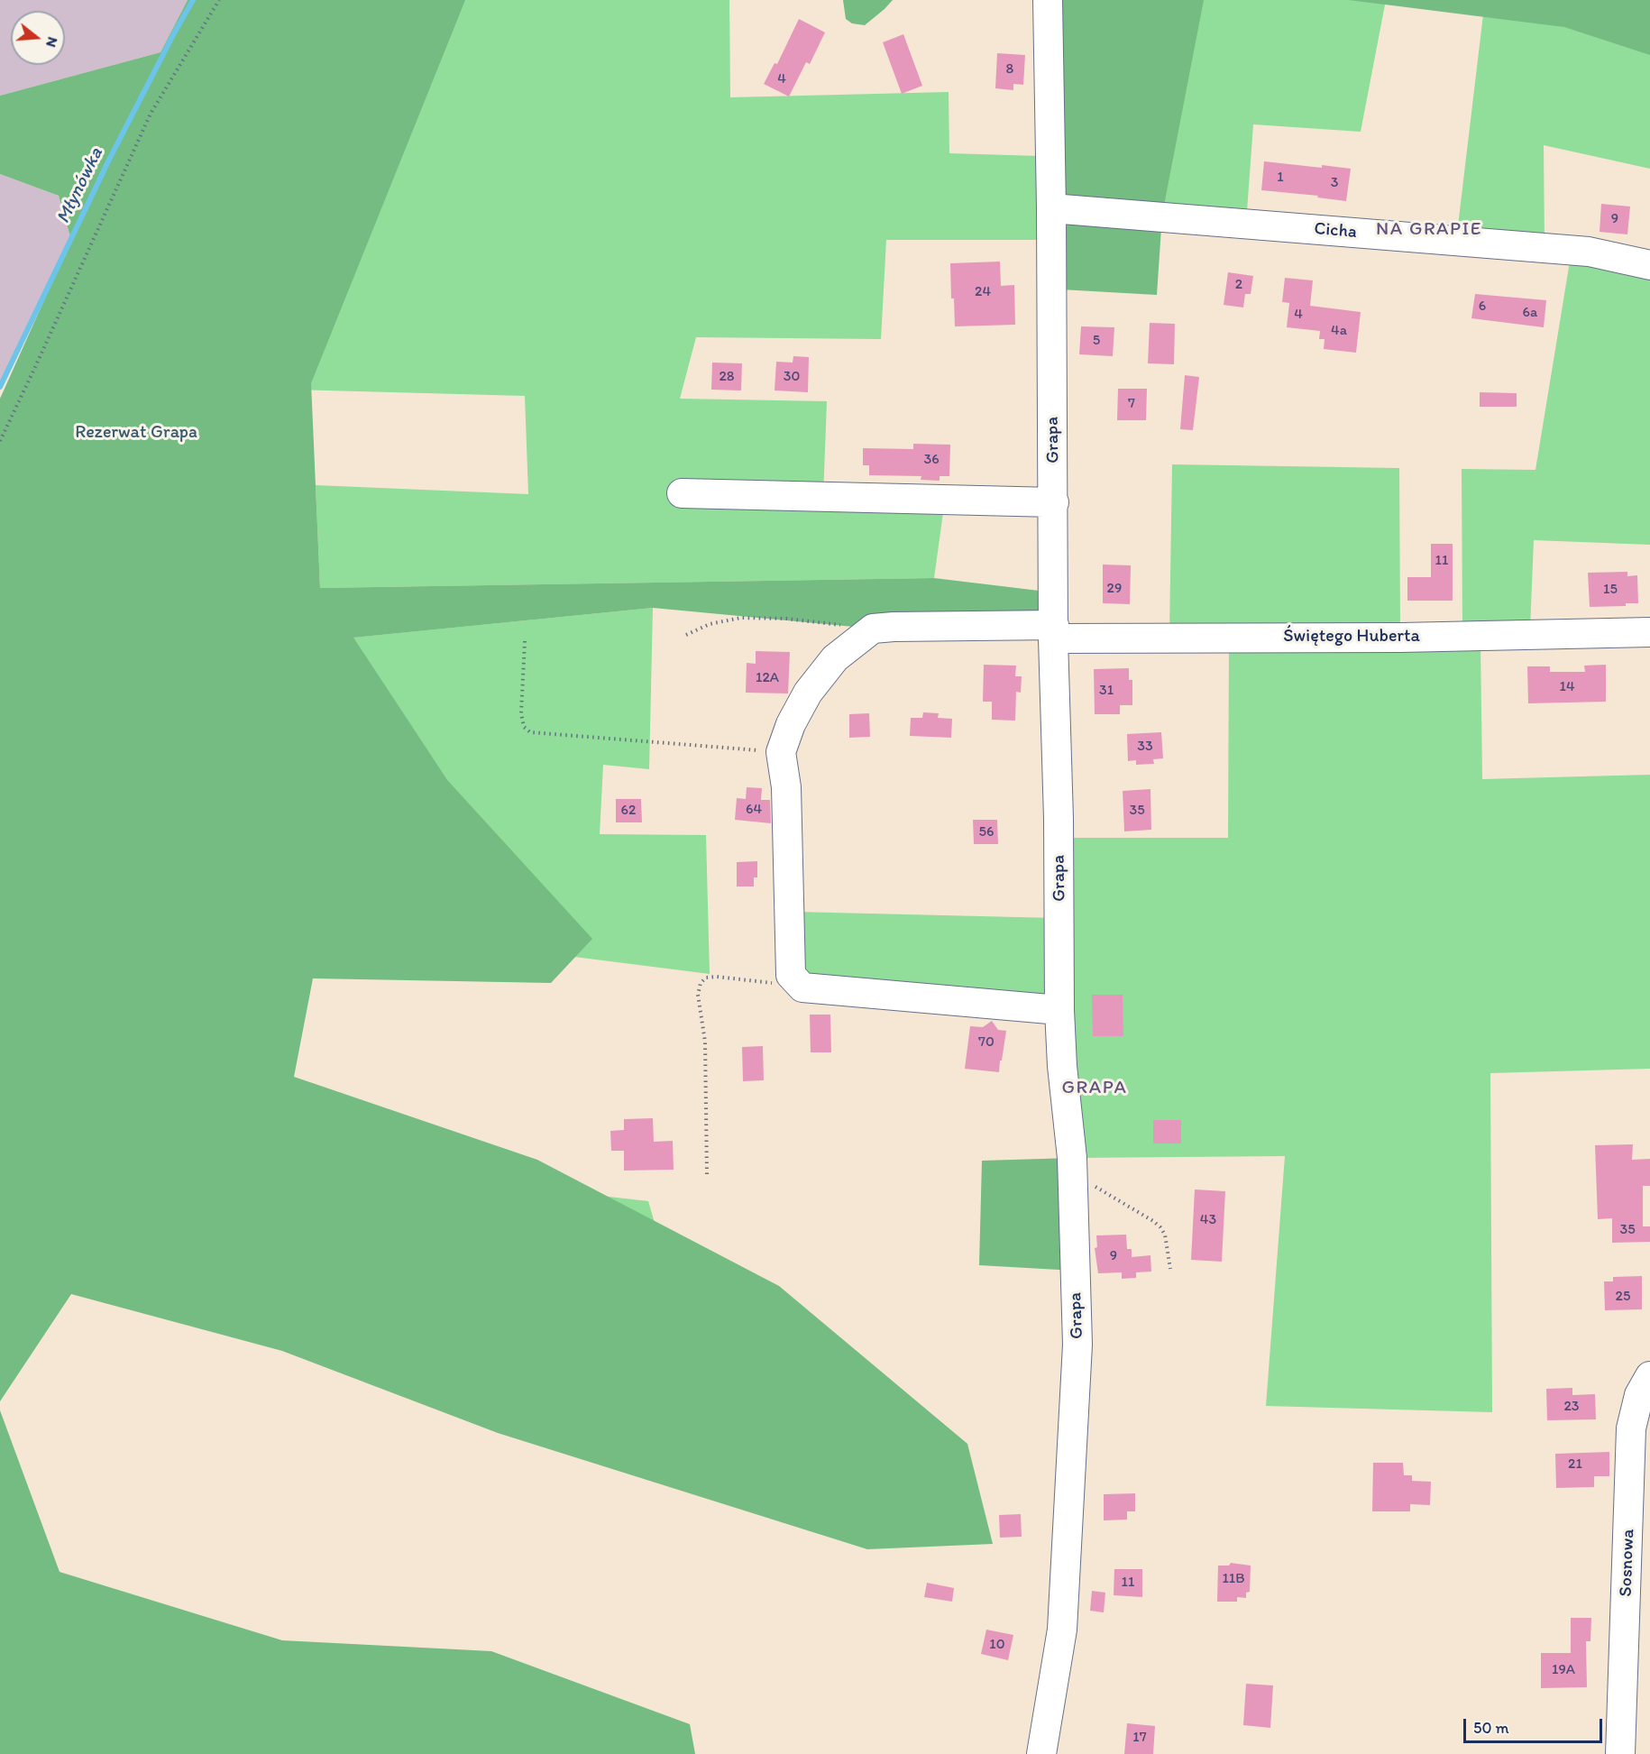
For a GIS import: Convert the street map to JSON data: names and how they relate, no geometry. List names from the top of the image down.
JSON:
{
  "streets": {
    "street": [
      "Cicha",
      "Grapa",
      "Świętego Huberta",
      "Sosnowa"
    ]
  },
  "crossings": [
    ["Cicha", "Grapa"],
    ["Grapa", "Świętego Huberta"]
  ],
  "districts": ["NA GRAPIE", "GRAPA"],
  "water": ["Młynówka"],
  "parks": ["Rezerwat Grapa"],
  "house_numbers": [
    "8",
    "4",
    "1",
    "3",
    "9",
    "2",
    "24",
    "6",
    "6a",
    "4",
    "4a",
    "5",
    "28",
    "30",
    "7",
    "36",
    "11",
    "29",
    "15",
    "12A",
    "14",
    "31",
    "33",
    "64",
    "62",
    "35",
    "56",
    "70",
    "43",
    "35",
    "9",
    "25",
    "23",
    "21",
    "11B",
    "11",
    "10",
    "19A",
    "17"
  ],
  "scale_bar": "50 m",
  "north": "right"
}
